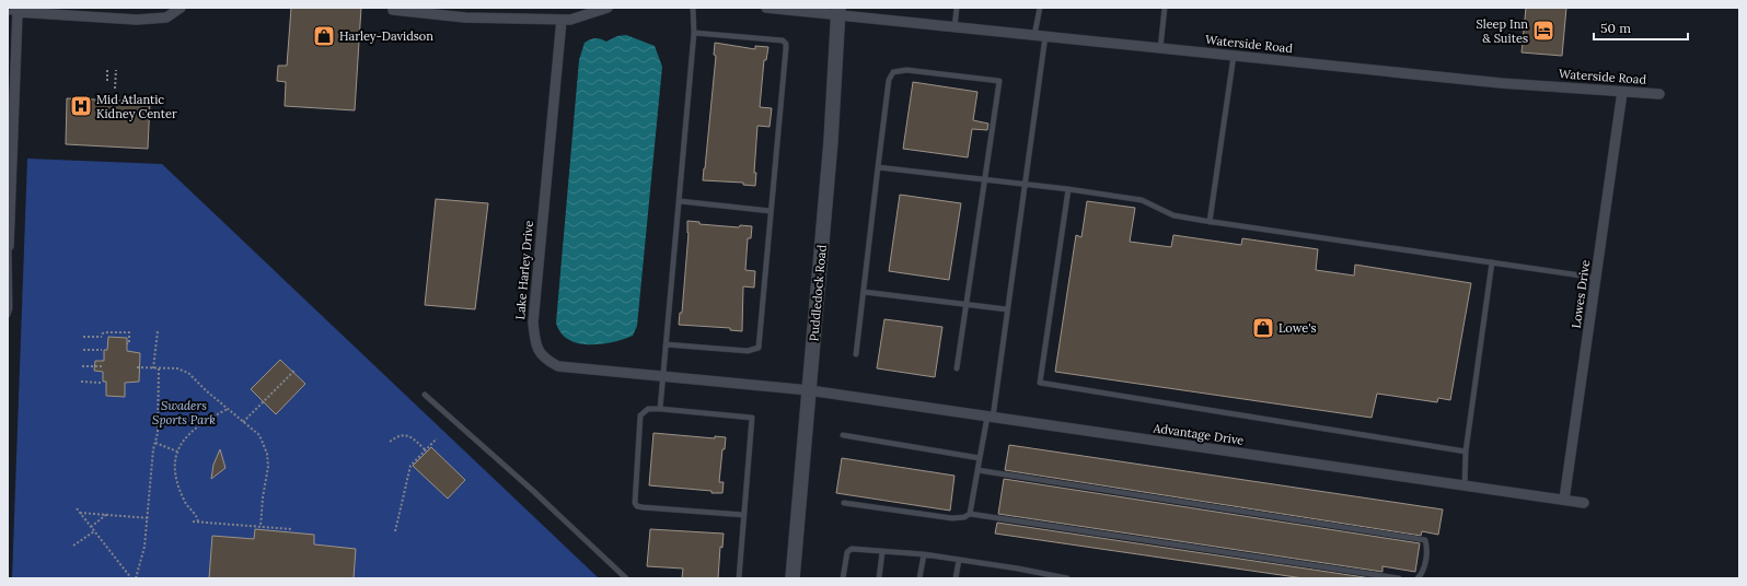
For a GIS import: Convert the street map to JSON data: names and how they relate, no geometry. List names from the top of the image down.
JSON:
{
  "streets": {
    "main road": ["Puddledock Road"],
    "street": [
      "Waterside Road",
      "Lake Harley Drive",
      "Lowes Drive",
      "Advantage Drive"
    ]
  },
  "crossings": [
    ["Waterside Road", "Puddledock Road"],
    ["Waterside Road", "Lowes Drive"],
    ["Lake Harley Drive", "Puddledock Road"],
    ["Lake Harley Drive", "Advantage Drive"],
    ["Puddledock Road", "Advantage Drive"],
    ["Lowes Drive", "Advantage Drive"]
  ],
  "parks": ["Swaders Sports Park"],
  "places": {
    "hotel": ["Sleep Inn & Suites"],
    "shop": ["Harley-Davidson", "Lowe's"],
    "hospital": ["Mid Atlantic Kidney Center"]
  },
  "scale_bar": "50 m"
}
